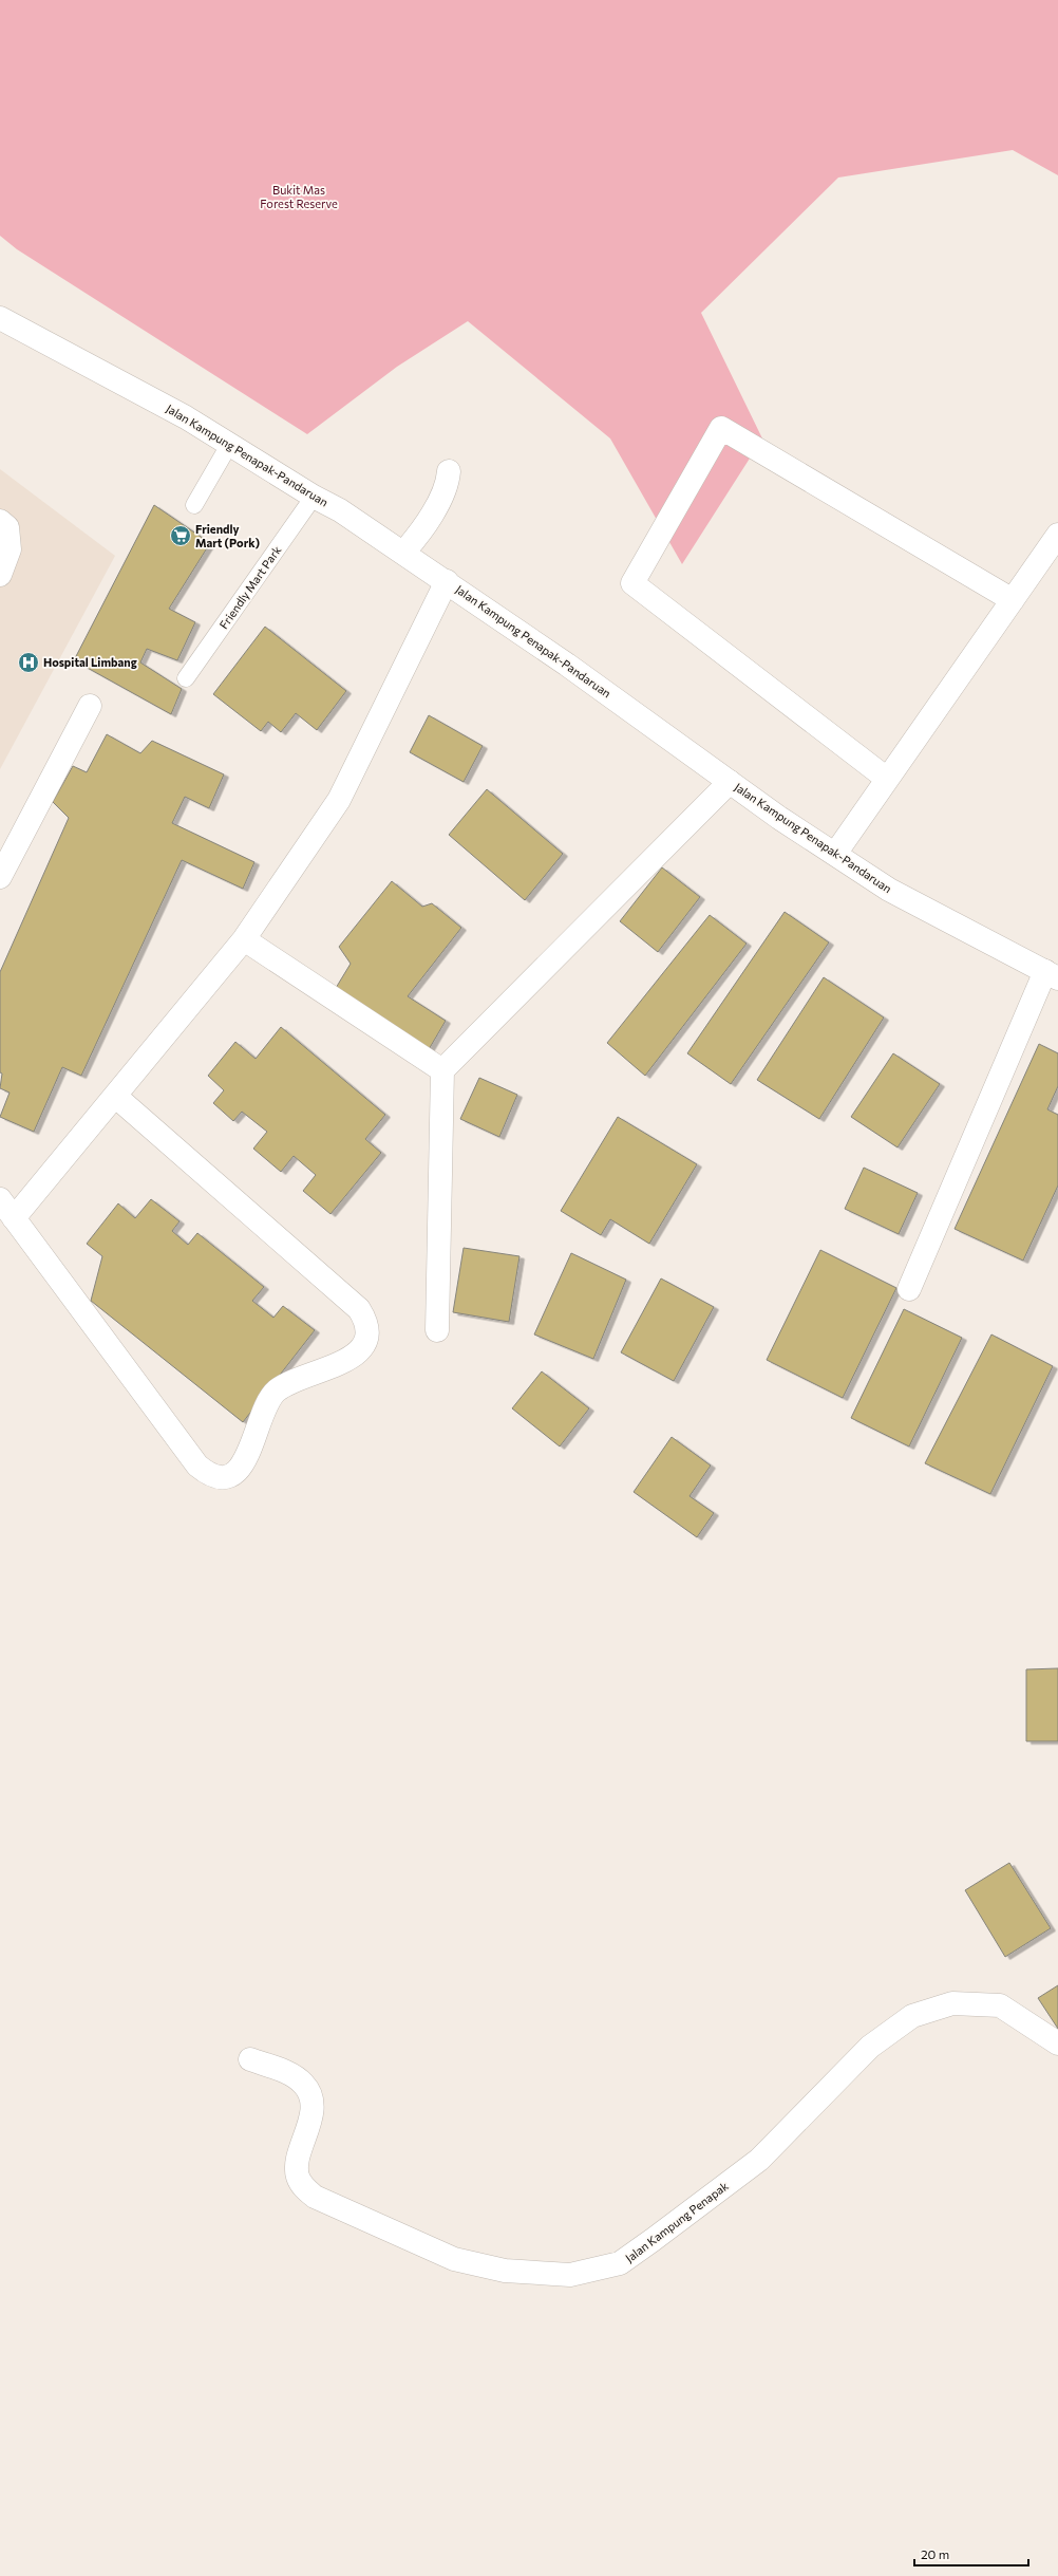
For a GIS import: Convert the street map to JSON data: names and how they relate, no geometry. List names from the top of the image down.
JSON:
{
  "streets": {
    "main road": ["Jalan Kampung Penapak-Pandaruan", "Jalan Kampung Penapak"],
    "lane": ["Friendly Mart Park"]
  },
  "crossings": [
    ["Jalan Kampung Penapak-Pandaruan", "Friendly Mart Park"]
  ],
  "parks": ["Bukit Mas Forest Reserve"],
  "places": {
    "supermarket": ["Friendly Mart (Pork)"],
    "hospital": ["Hospital Limbang"]
  },
  "scale_bar": "20 m"
}
